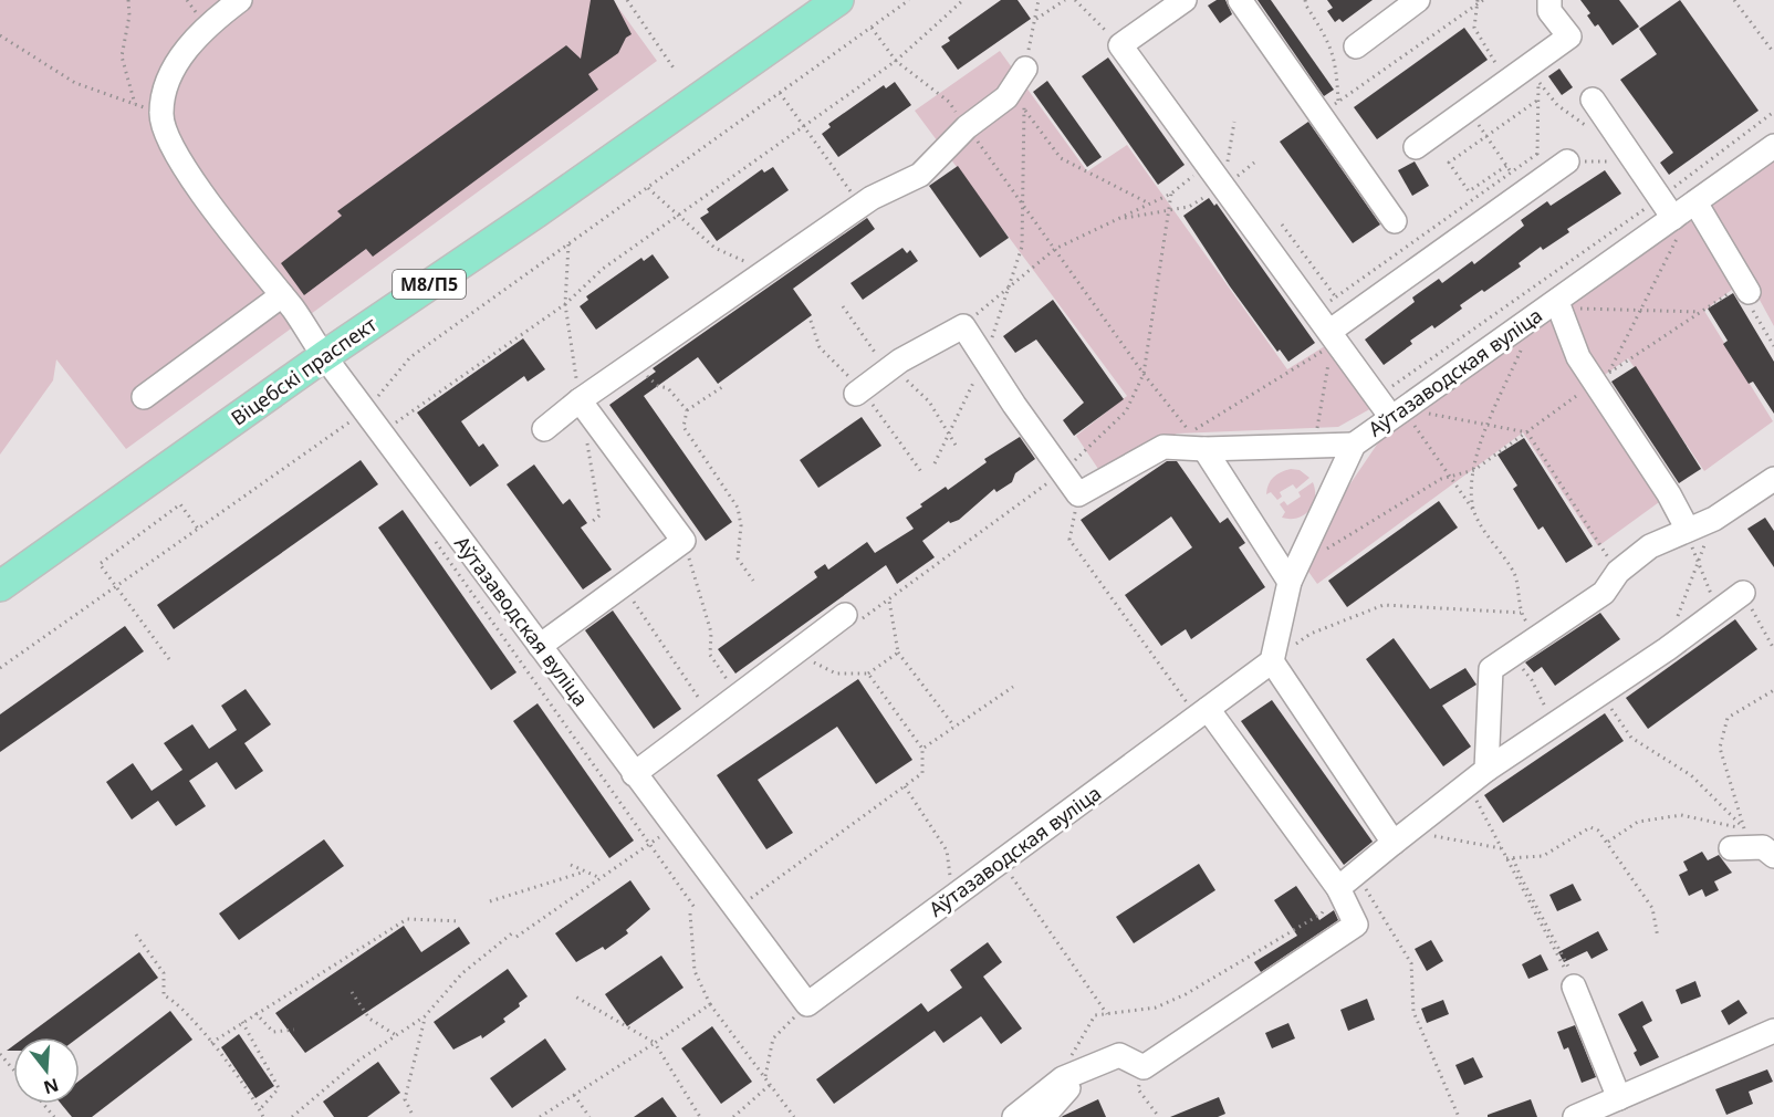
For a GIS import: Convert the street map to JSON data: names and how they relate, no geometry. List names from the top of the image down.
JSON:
{
  "streets": {
    "main road": ["М8/П5", "Віцебскі праспект"],
    "street": ["Аўтазаводская вуліца"]
  },
  "crossings": [
    ["Віцебскі праспект", "Аўтазаводская вуліца"]
  ],
  "north": "bottom"
}
